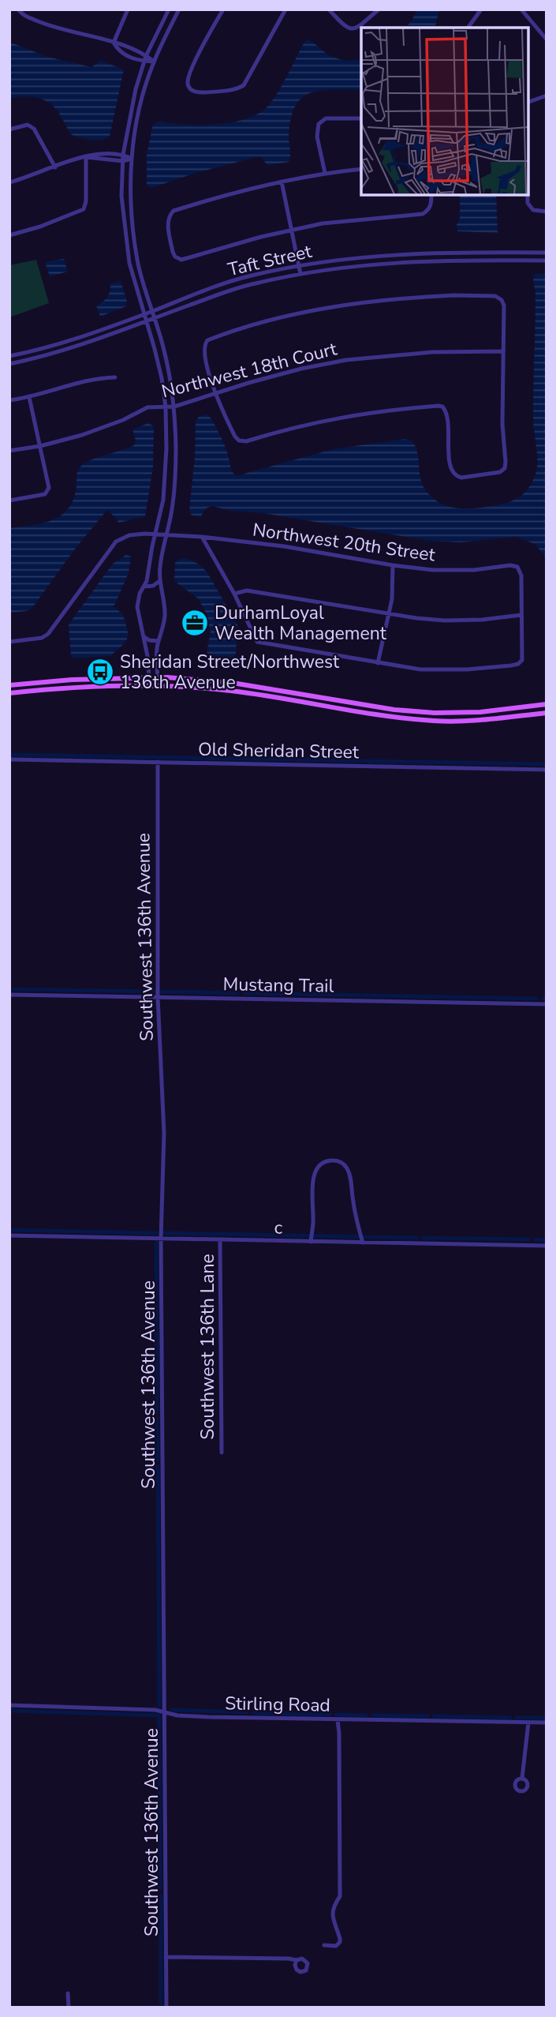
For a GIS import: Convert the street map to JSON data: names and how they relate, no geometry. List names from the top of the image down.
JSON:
{
  "streets": {
    "street": [
      "Taft Street",
      "Northwest 18th Court",
      "Northwest 20th Street",
      "Old Sheridan Street",
      "Southwest 136th Avenue",
      "Mustang Trail",
      "c",
      "Southwest 136th Lane",
      "Stirling Road"
    ]
  },
  "crossings": [
    ["Old Sheridan Street", "Southwest 136th Avenue"],
    ["Southwest 136th Avenue", "Mustang Trail"],
    ["Southwest 136th Avenue", "c"],
    ["Southwest 136th Avenue", "Stirling Road"],
    ["c", "Southwest 136th Lane"]
  ],
  "places": {
    "office": ["DurhamLoyal Wealth Management"],
    "bus stop": ["Sheridan Street/Northwest 136th Avenue"]
  }
}
